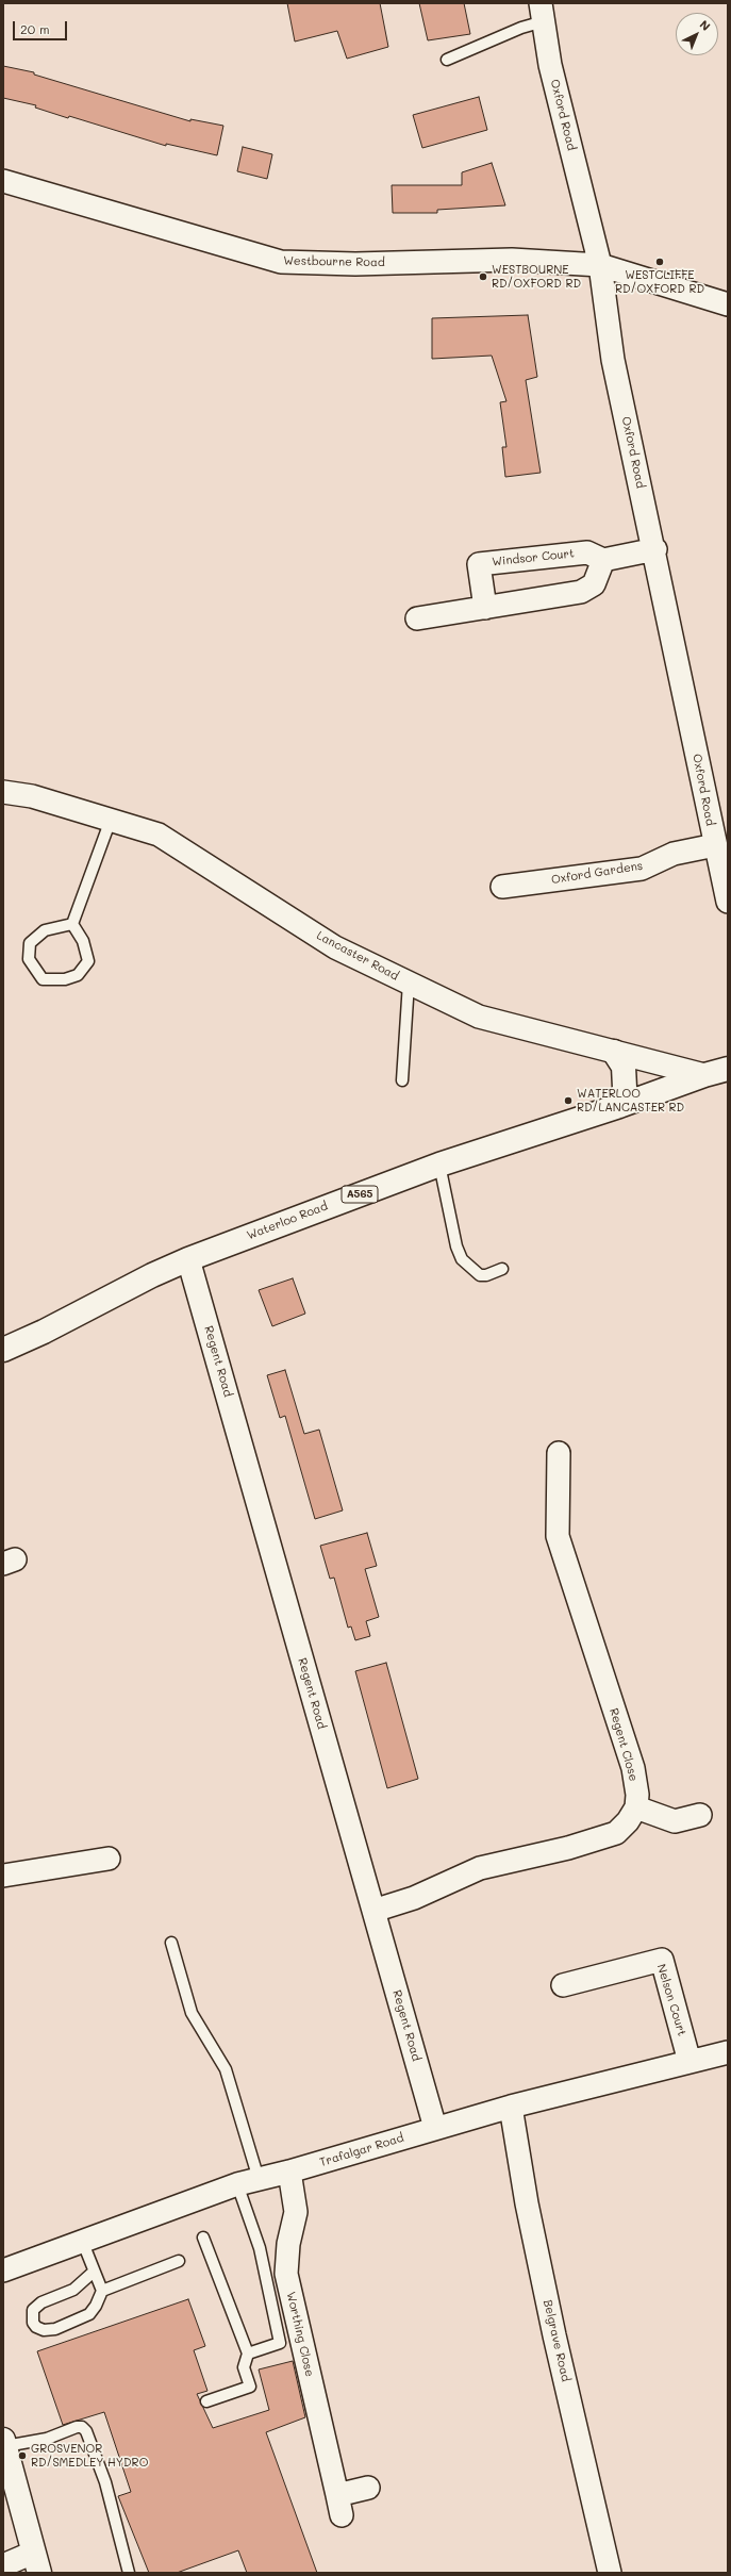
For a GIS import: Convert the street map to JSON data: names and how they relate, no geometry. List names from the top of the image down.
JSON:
{
  "streets": {
    "main road": ["A565", "Waterloo Road"],
    "street": [
      "Oxford Road",
      "Westbourne Road",
      "Windsor Court",
      "Oxford Gardens",
      "Lancaster Road",
      "Regent Road",
      "Regent Close",
      "Nelson Court",
      "Trafalgar Road",
      "Worthing Close",
      "Belgrave Road"
    ]
  },
  "crossings": [
    ["Oxford Road", "Westbourne Road"],
    ["Oxford Road", "Oxford Gardens"],
    ["Lancaster Road", "Waterloo Road"],
    ["Waterloo Road", "Regent Road"],
    ["Regent Road", "Trafalgar Road"],
    ["Nelson Court", "Trafalgar Road"],
    ["Trafalgar Road", "Worthing Close"],
    ["Trafalgar Road", "Belgrave Road"]
  ],
  "places": [
    "WESTCLIFFE RD/OXFORD RD",
    "WESTBOURNE RD/OXFORD RD",
    "WATERLOO RD/LANCASTER RD",
    "GROSVENOR RD/SMEDLEY HYDRO"
  ],
  "scale_bar": "20 m",
  "north": "top right"
}
